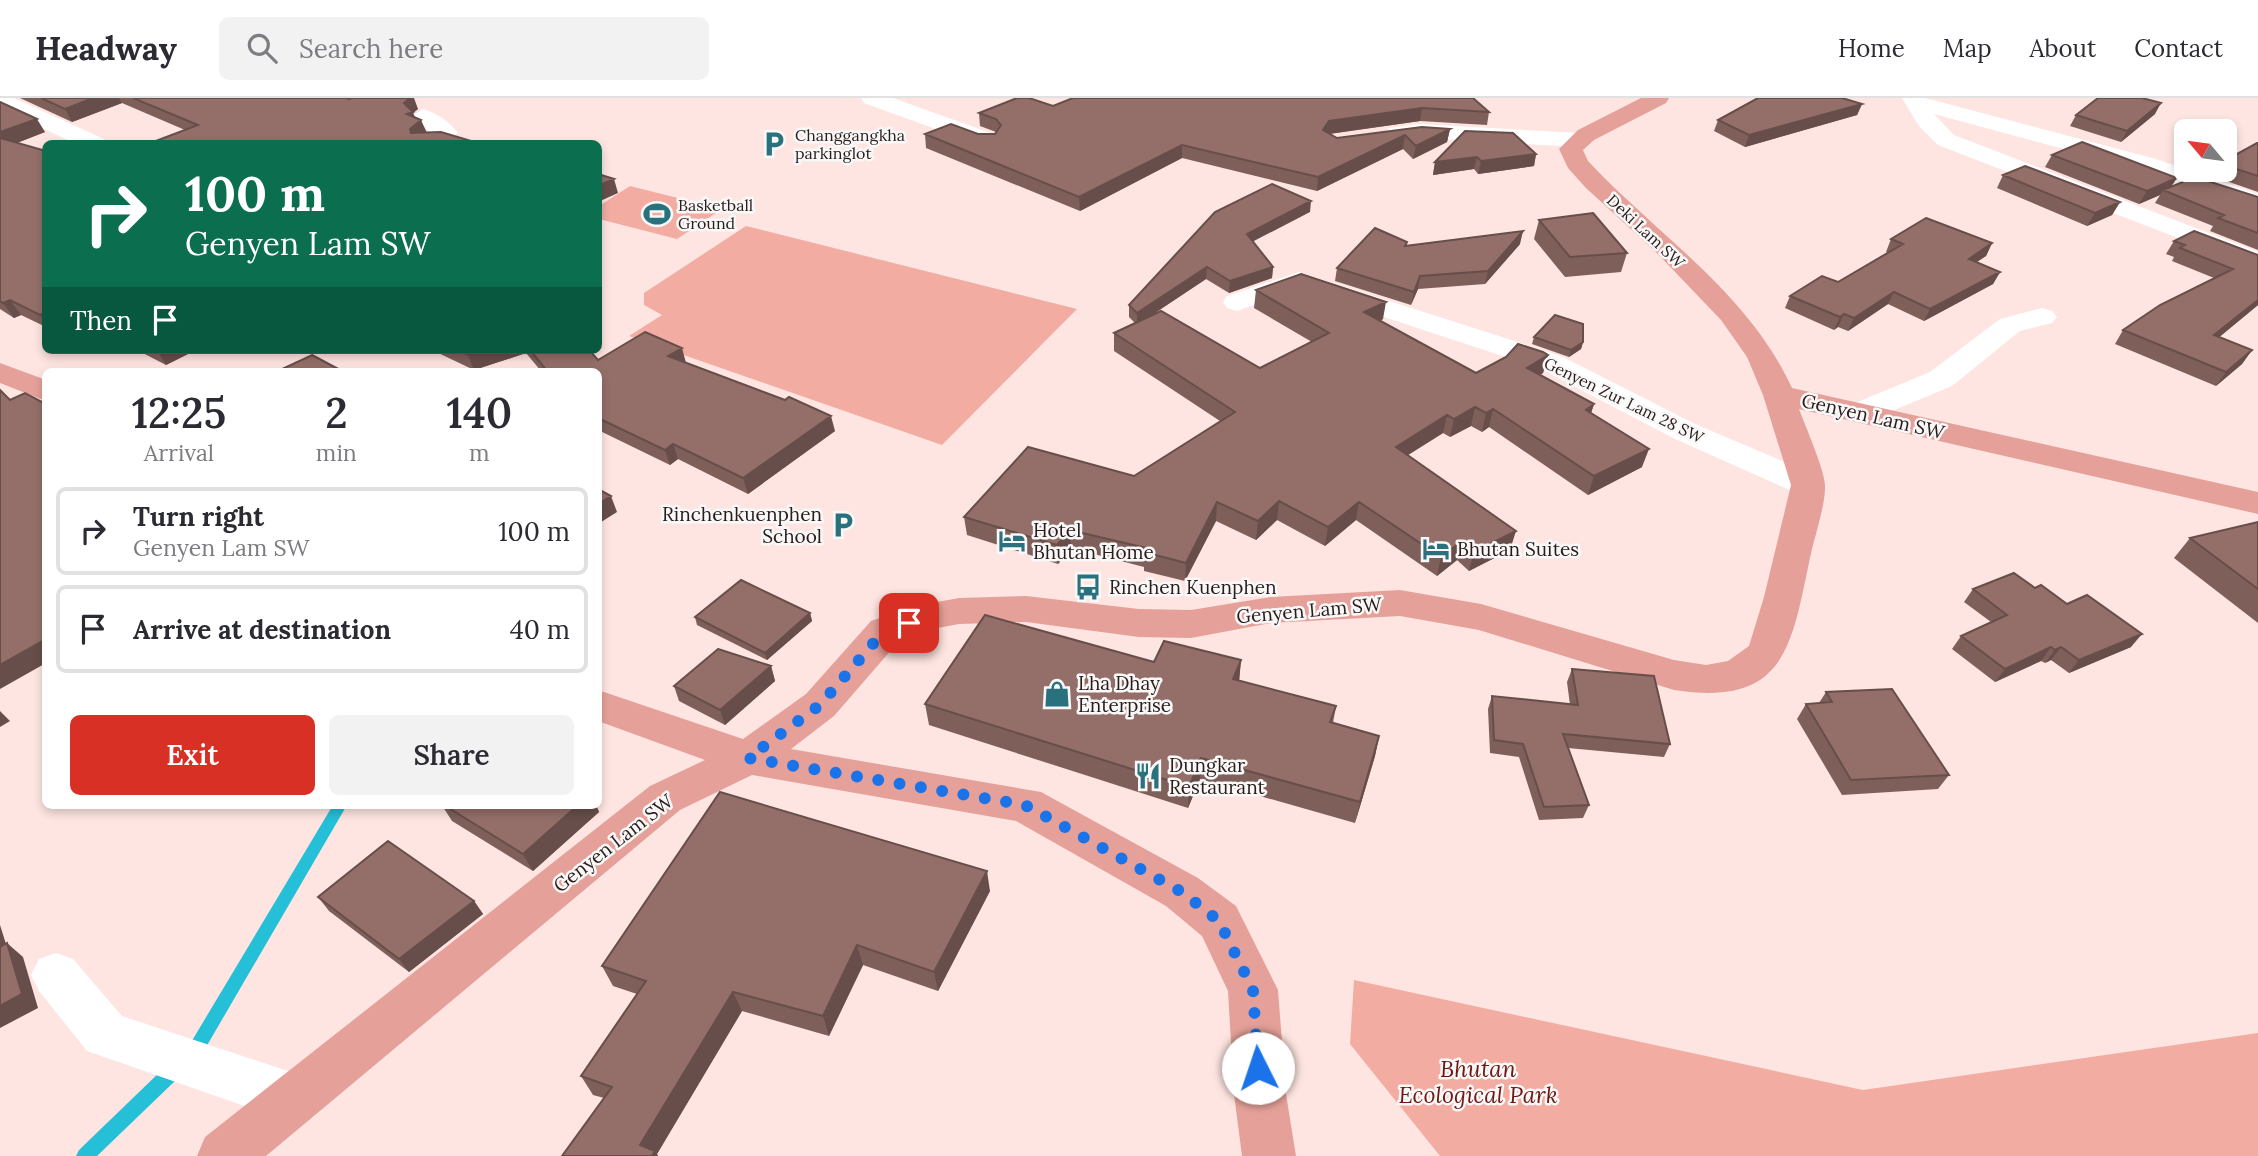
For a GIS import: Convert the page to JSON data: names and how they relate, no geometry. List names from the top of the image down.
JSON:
{
  "streets": {
    "main road": ["Deki Lam SW", "Genyen Lam SW"],
    "street": ["Genyen Zur Lam 28 SW"]
  },
  "crossings": [
    ["Deki Lam SW", "Genyen Lam SW"],
    ["Genyen Zur Lam 28 SW", "Genyen Lam SW"]
  ],
  "parks": ["Bhutan Ecological Park"],
  "places": {
    "parking": ["Changgangkha parkinglot", "Rinchenkuenphen School"],
    "sports": ["Basketball Ground"],
    "hotel": ["Hotel Bhutan Home", "Bhutan Suites"],
    "bus stop": ["Rinchen Kuenphen"],
    "shop": ["Lha Dhay Enterprise"],
    "restaurant": ["Dungkar Restaurant"]
  },
  "north": "top left",
  "page": {
    "header": "Headway",
    "search": "Search here",
    "nav": [
      "Home",
      "Map",
      "About",
      "Contact"
    ],
    "turn": ["100 m", "Genyen Lam SW"],
    "then": "Then",
    "eta": [
      "12:25",
      "Arrival",
      "2",
      "min",
      "140",
      "m"
    ],
    "list": [
      {
        "name": "Turn right",
        "note": "Genyen Lam SW",
        "value": "100 m"
      },
      {
        "name": "Arrive at destination",
        "value": "40 m"
      }
    ],
    "buttons": ["Exit", "Share"]
  }
}
